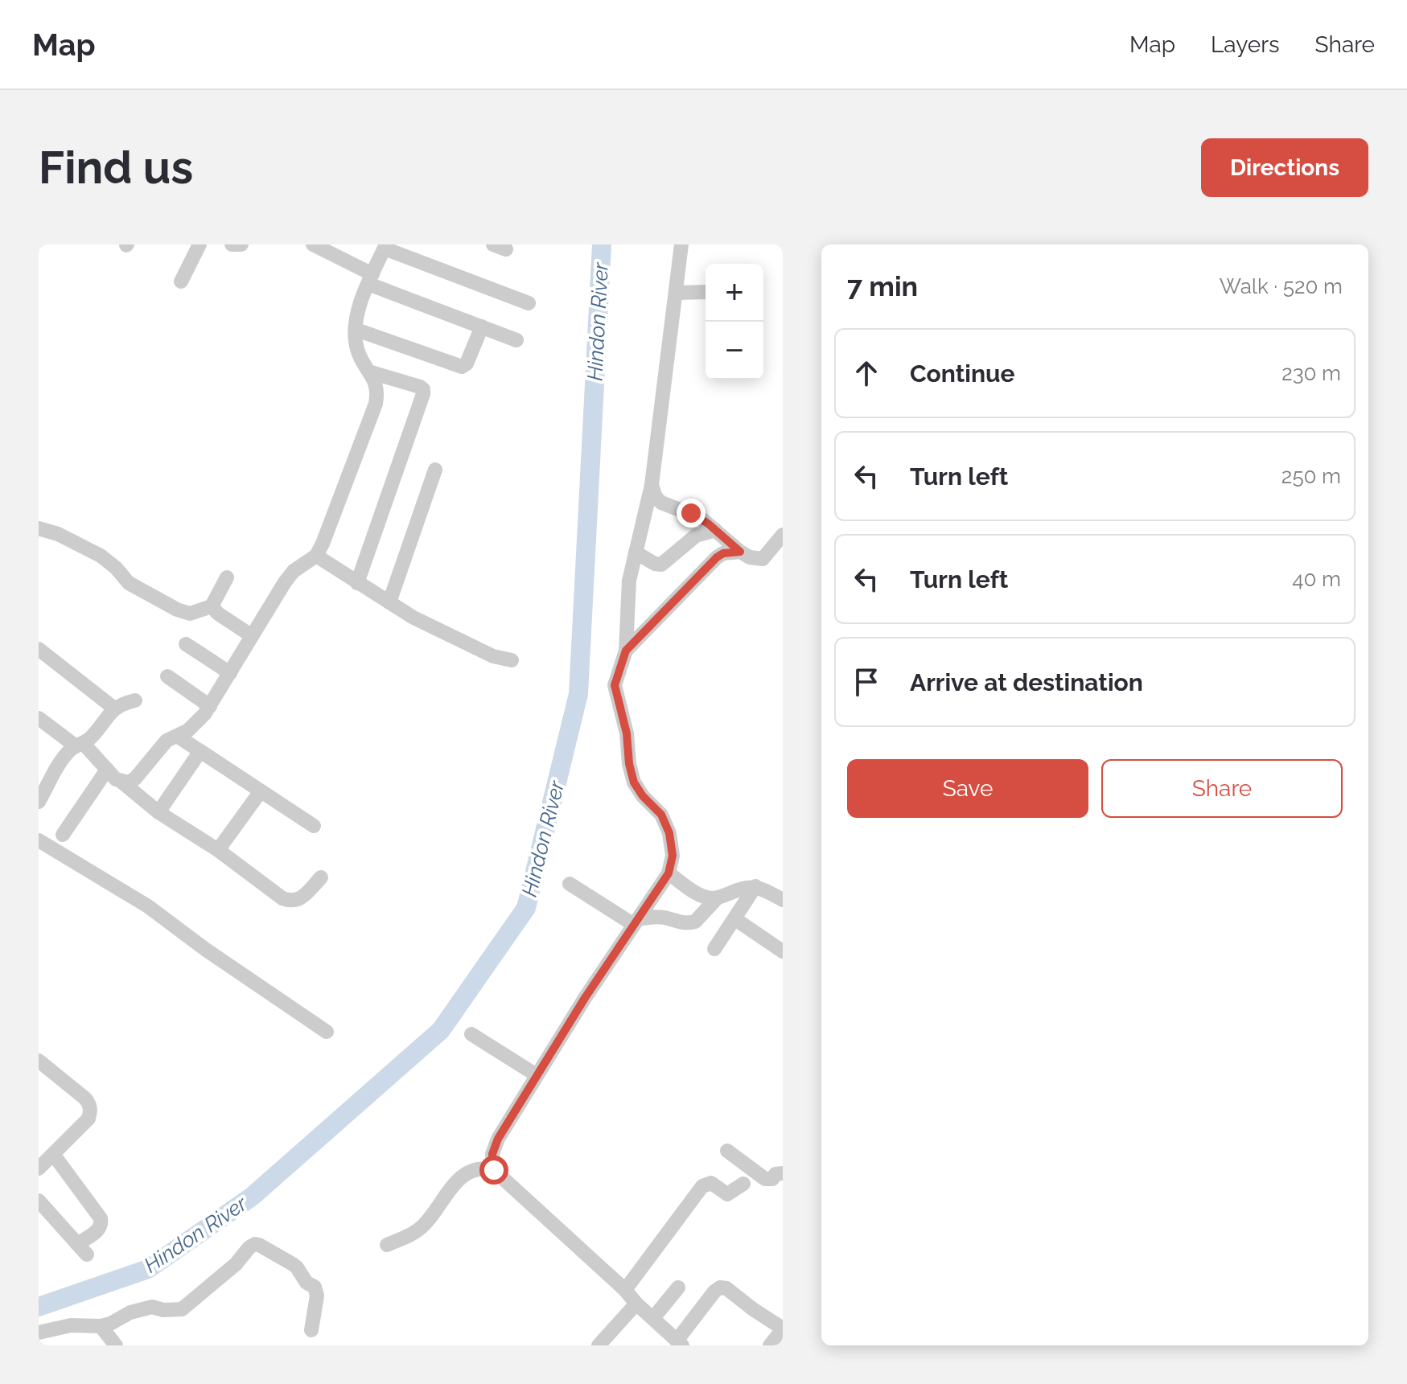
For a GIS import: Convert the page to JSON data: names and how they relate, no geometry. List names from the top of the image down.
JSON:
{
  "water": ["Hindon River"],
  "page": {
    "header": "Map",
    "nav": ["Map", "Layers", "Share"],
    "buttons": [
      "Directions",
      ["Save", "Share"]
    ],
    "title": "Find us",
    "heading": ["7 min", "Walk · 520 m"],
    "map_buttons": ["+", "−"],
    "list": [
      ["Continue", "230 m"],
      ["Turn left", "250 m"],
      ["Turn left", "40 m"],
      "Arrive at destination"
    ]
  }
}
